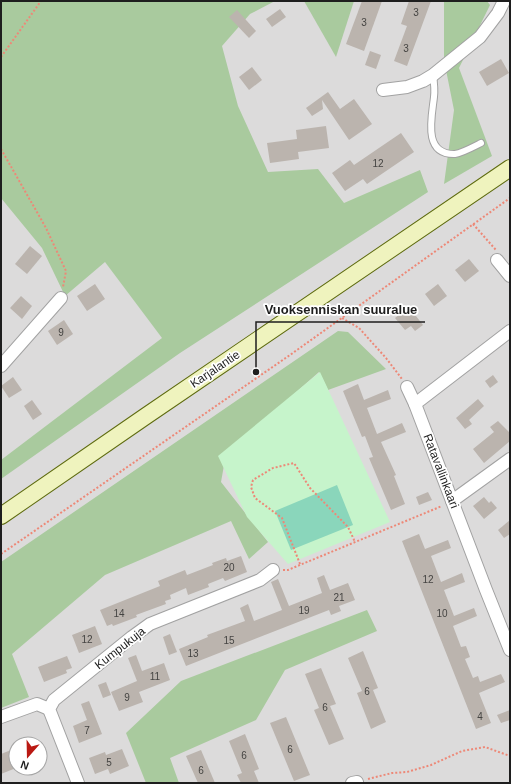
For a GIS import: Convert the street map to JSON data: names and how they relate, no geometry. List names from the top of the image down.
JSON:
{
  "streets": {
    "main road": ["Karjalantie"],
    "street": ["Ratavallinkaari", "Kumpukuja"]
  },
  "places": ["Vuoksenniskan suuralue"],
  "house_numbers": [
    "3",
    "3",
    "3",
    "12",
    "9",
    "20",
    "12",
    "21",
    "19",
    "14",
    "10",
    "12",
    "15",
    "13",
    "11",
    "6",
    "9",
    "6",
    "4",
    "7",
    "6",
    "6",
    "5",
    "6"
  ],
  "north": "bottom"
}
